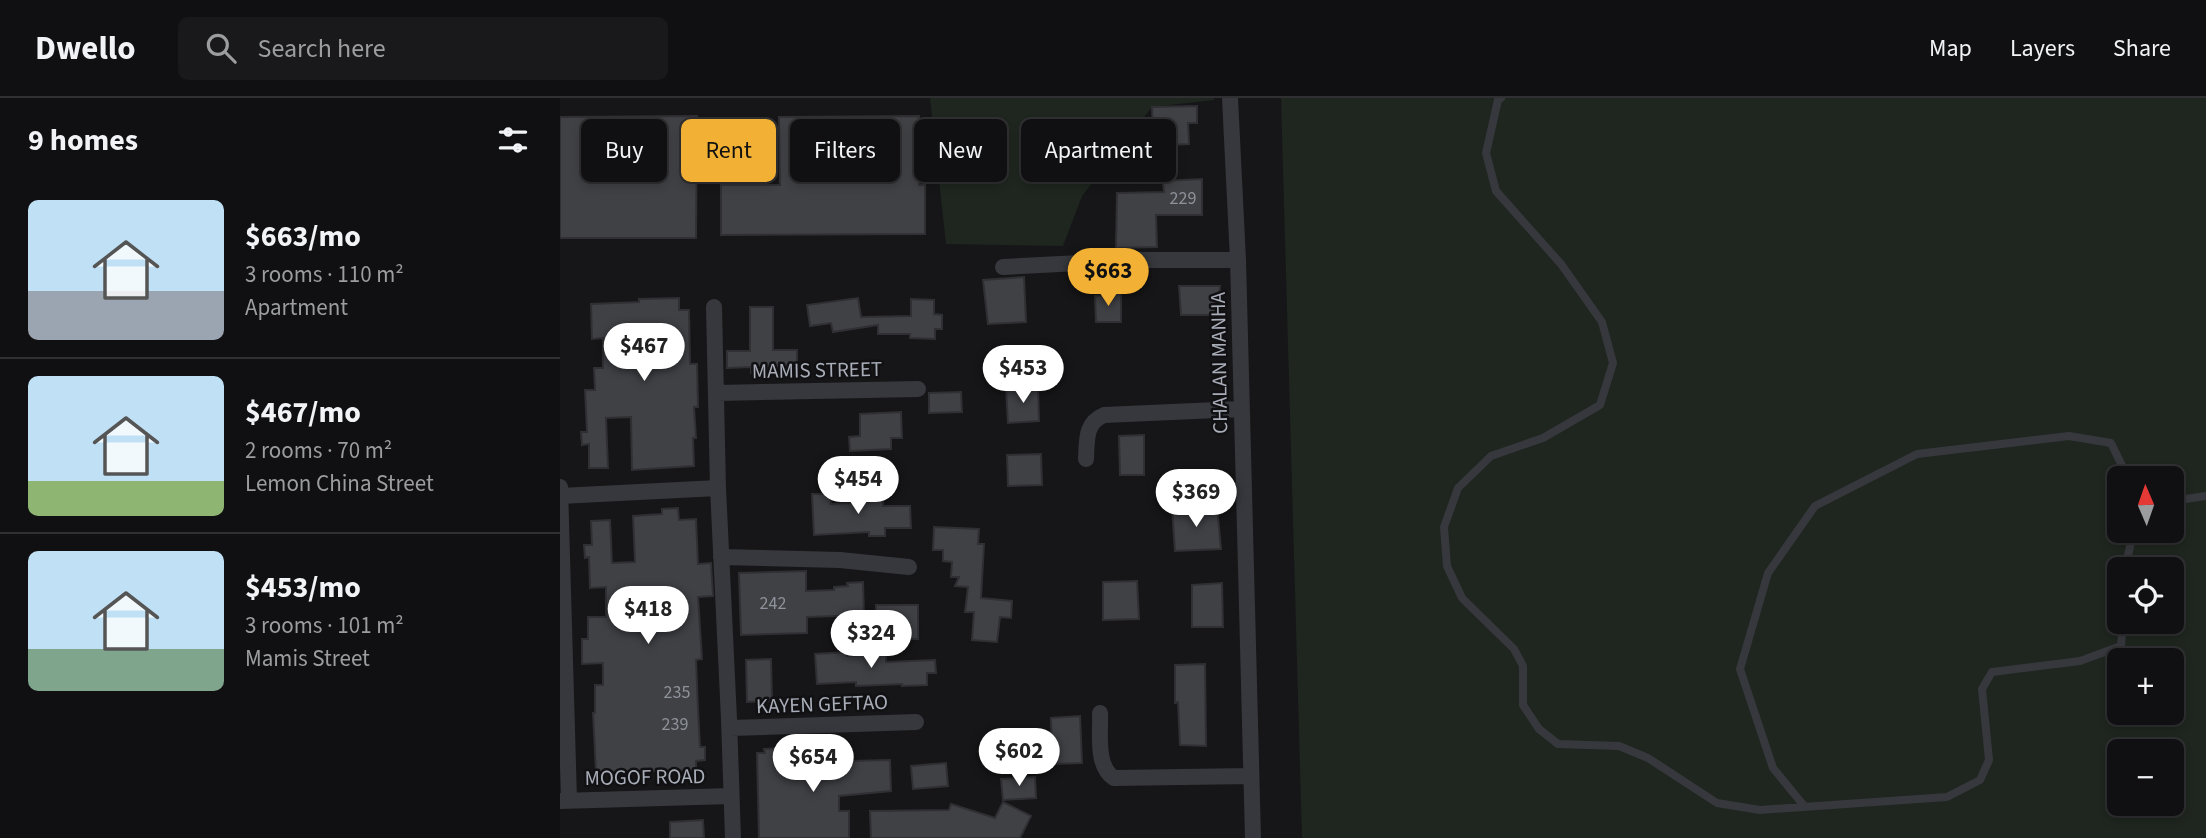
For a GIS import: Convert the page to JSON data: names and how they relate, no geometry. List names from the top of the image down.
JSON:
{
  "streets": {
    "street": [
      "CHALAN MANHA",
      "MAMIS STREET",
      "KAYEN GEFTAO",
      "MOGOF ROAD"
    ]
  },
  "house_numbers": [
    "229",
    "242",
    "235",
    "239"
  ],
  "north": "top",
  "page": {
    "header": "Dwello",
    "search": "Search here",
    "nav": ["Map", "Layers", "Share"],
    "heading": "9 homes",
    "chip": [
      "Buy",
      "Rent",
      "Filters",
      "New",
      "Apartment"
    ],
    "list": [
      {
        "name": "$663/mo",
        "note": "3 rooms · 110 m² · Apartment"
      },
      {
        "name": "$467/mo",
        "note": "2 rooms · 70 m² · Lemon China Street"
      },
      {
        "name": "$453/mo",
        "note": "3 rooms · 101 m² · Mamis Street"
      }
    ],
    "price": [
      "$663",
      "$467",
      "$453",
      "$454",
      "$369",
      "$418",
      "$324",
      "$602",
      "$654"
    ],
    "map_buttons": ["+", "−"]
  }
}
